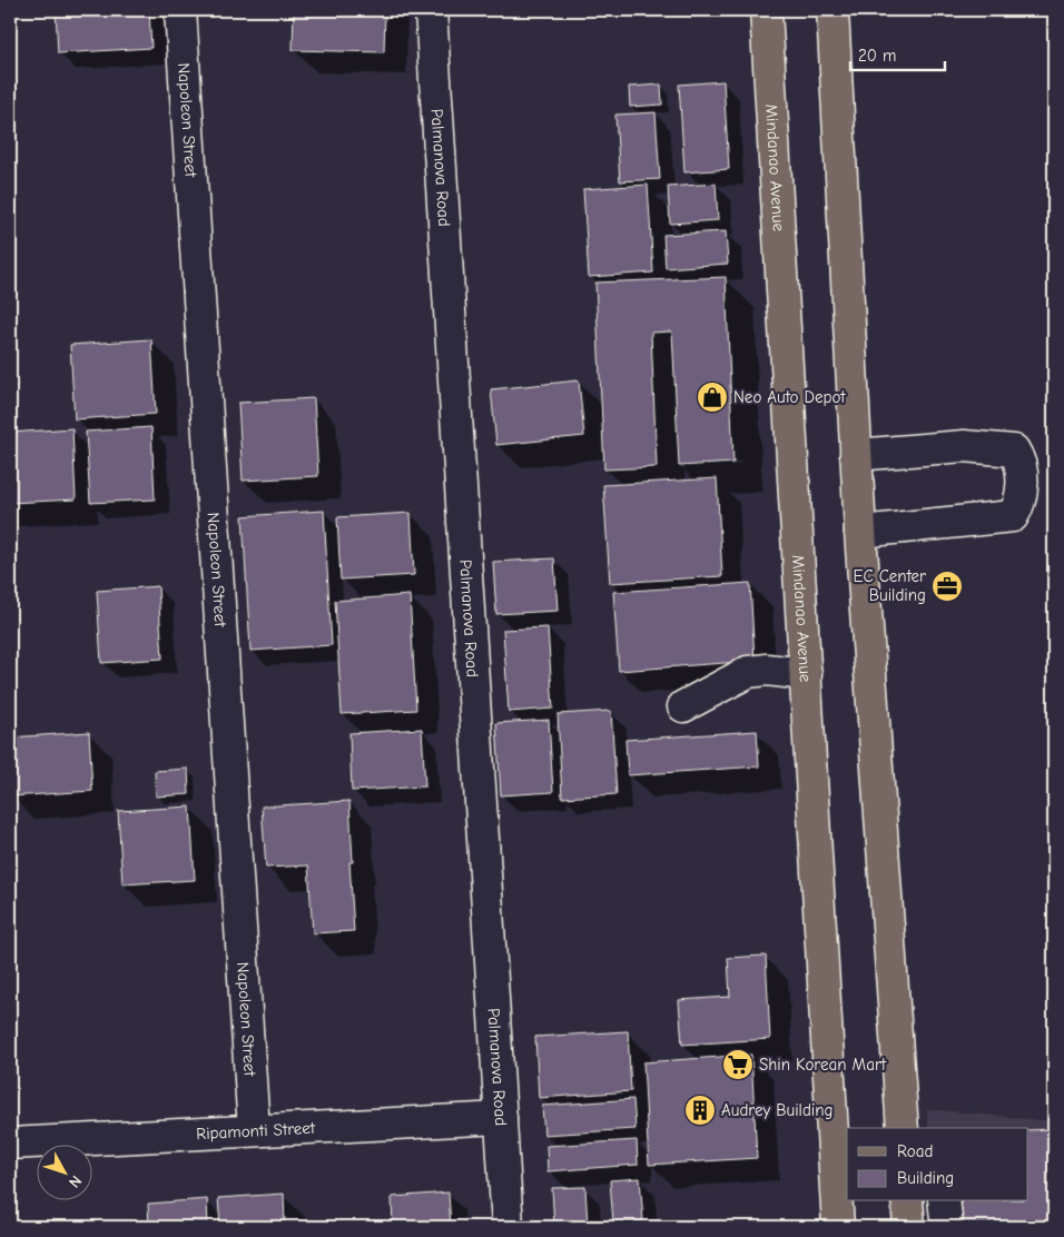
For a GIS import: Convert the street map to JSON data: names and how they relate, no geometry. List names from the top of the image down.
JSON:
{
  "streets": {
    "main road": ["Mindanao Avenue"],
    "street": ["Napoleon Street", "Palmanova Road", "Ripamonti Street"]
  },
  "crossings": [
    ["Napoleon Street", "Ripamonti Street"],
    ["Palmanova Road", "Ripamonti Street"]
  ],
  "places": {
    "shop": ["Neo Auto Depot"],
    "office": ["EC Center Building"],
    "supermarket": ["Shin Korean Mart"],
    "building": ["Audrey Building"]
  },
  "legend": ["Road", "Building"],
  "scale_bar": "20 m",
  "north": "bottom right"
}
